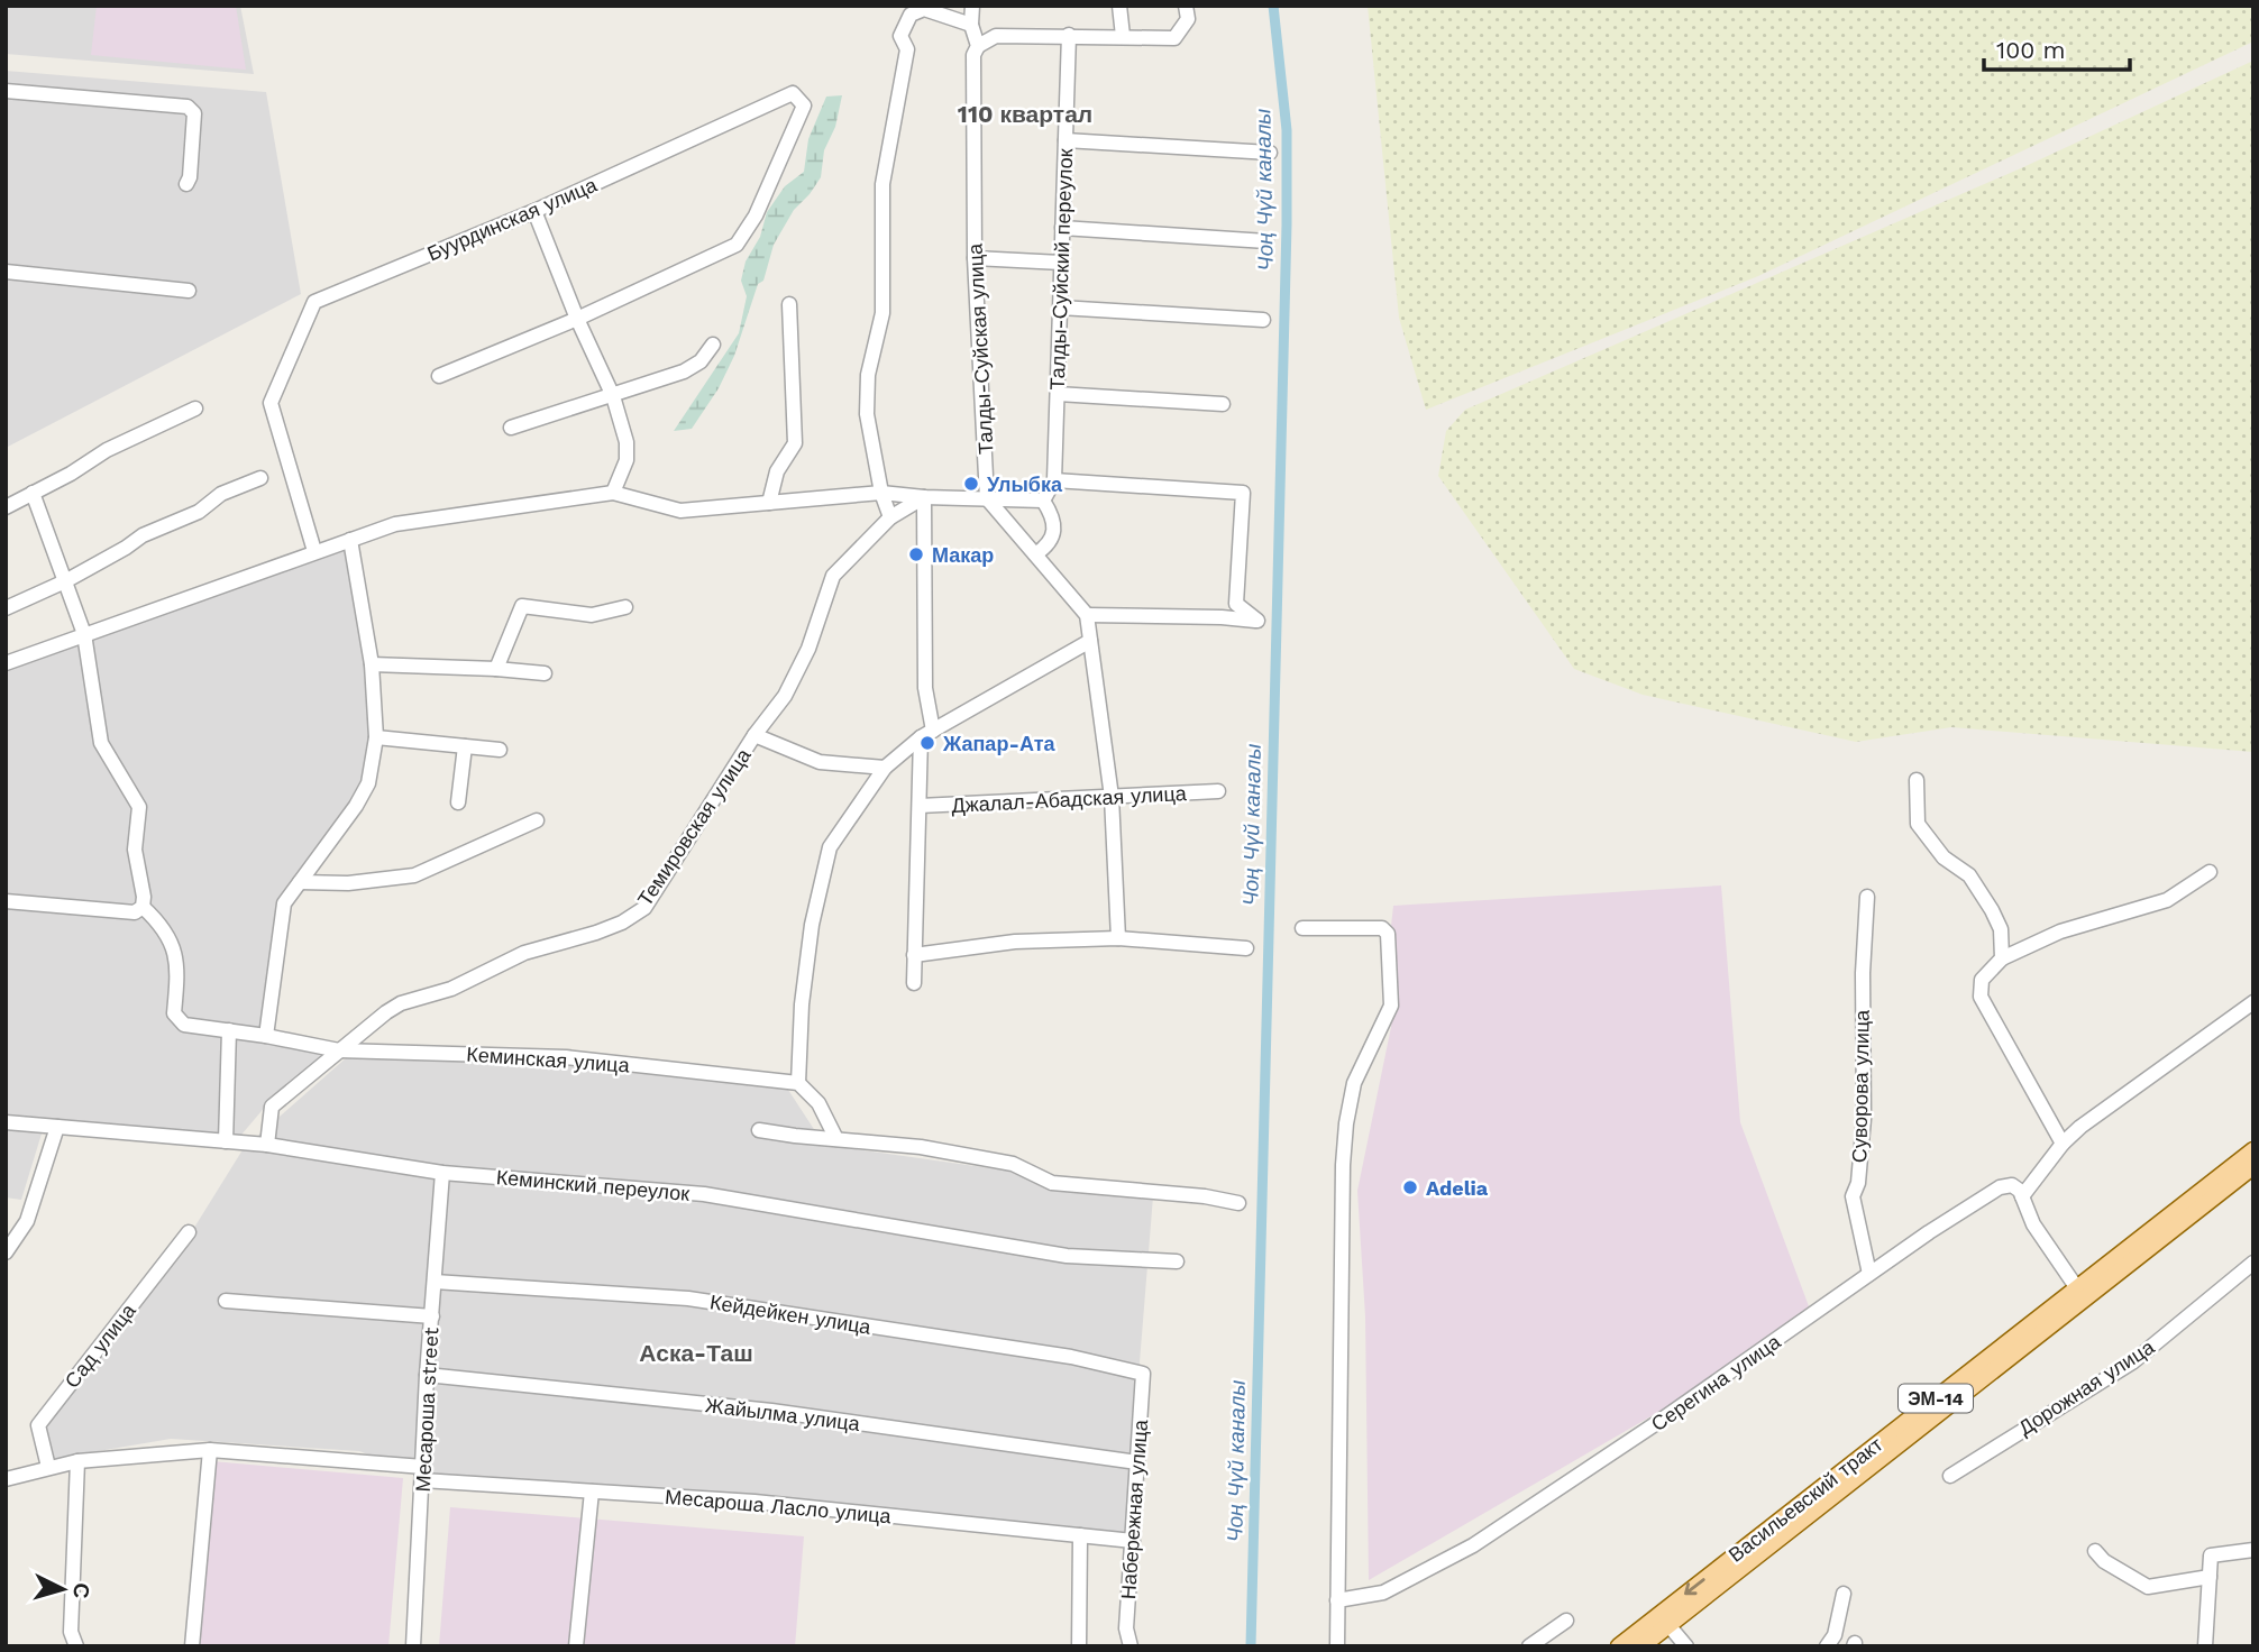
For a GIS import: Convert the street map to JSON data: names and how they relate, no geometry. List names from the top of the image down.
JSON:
{
  "streets": {
    "main road": ["ЭМ-14", "Васильевский тракт"],
    "street": [
      "Буурдинская улица",
      "Талды-Суйский переулок",
      "Талды-Суйская улица",
      "Джалал-Абадская улица",
      "Темировская улица",
      "Кеминская улица",
      "Суворова улица",
      "Кеминский переулок",
      "Кейдейкен улица",
      "Сад улица",
      "Серегина улица",
      "Дорожная улица",
      "Месароша street",
      "Жайылма улица",
      "Месароша Ласло улица",
      "Набережная улица"
    ]
  },
  "crossings": [
    ["Темировская улица", "Кеминская улица"],
    ["Темировская улица", "Кеминский переулок"],
    ["Суворова улица", "Серегина улица"],
    ["Кеминский переулок", "Месароша street"],
    ["Кейдейкен улица", "Месароша street"],
    ["Кейдейкен улица", "Набережная улица"],
    ["Сад улица", "Месароша Ласло улица"],
    ["Месароша street", "Жайылма улица"],
    ["Месароша street", "Месароша Ласло улица"],
    ["Жайылма улица", "Набережная улица"],
    ["Месароша Ласло улица", "Набережная улица"]
  ],
  "districts": ["110 квартал", "Аска-Таш"],
  "water": ["Чоң Чүй каналы"],
  "places": [
    "Улыбка",
    "Макар",
    "Жапар-Ата",
    "Adelia"
  ],
  "scale_bar": "100 m",
  "north": "right"
}
